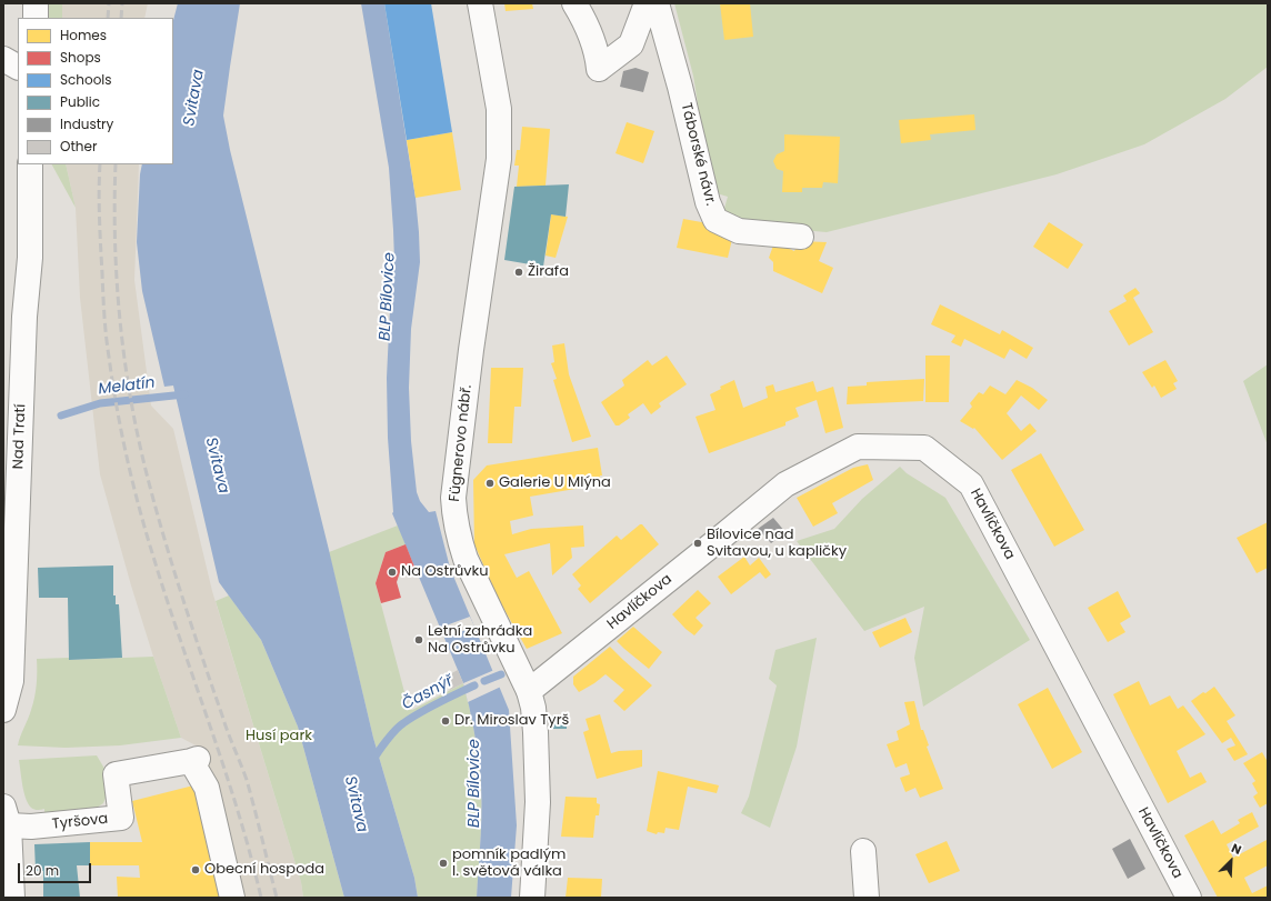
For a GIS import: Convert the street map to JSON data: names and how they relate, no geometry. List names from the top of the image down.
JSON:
{
  "streets": {
    "street": [
      "Táborské návr.",
      "Nad Tratí",
      "Fügnerovo nábř.",
      "Havlíčkova",
      "Tyršova"
    ]
  },
  "crossings": [
    ["Fügnerovo nábř.", "Havlíčkova"]
  ],
  "water": [
    "Svitava",
    "BLP Bílovice",
    "Melatín",
    "Časnýř"
  ],
  "parks": ["Husí park"],
  "places": [
    "Žirafa",
    "Galerie U Mlýna",
    "Bílovice nad Svitavou, u kapličky",
    "Na Ostrůvku",
    "Letní zahrádka Na Ostrůvku",
    "Dr. Miroslav Tyrš",
    "pomník padlým I. světová válka",
    "Obecní hospoda"
  ],
  "legend": [
    "Homes",
    "Shops",
    "Schools",
    "Public",
    "Industry",
    "Other"
  ],
  "scale_bar": "20 m",
  "north": "top right"
}
